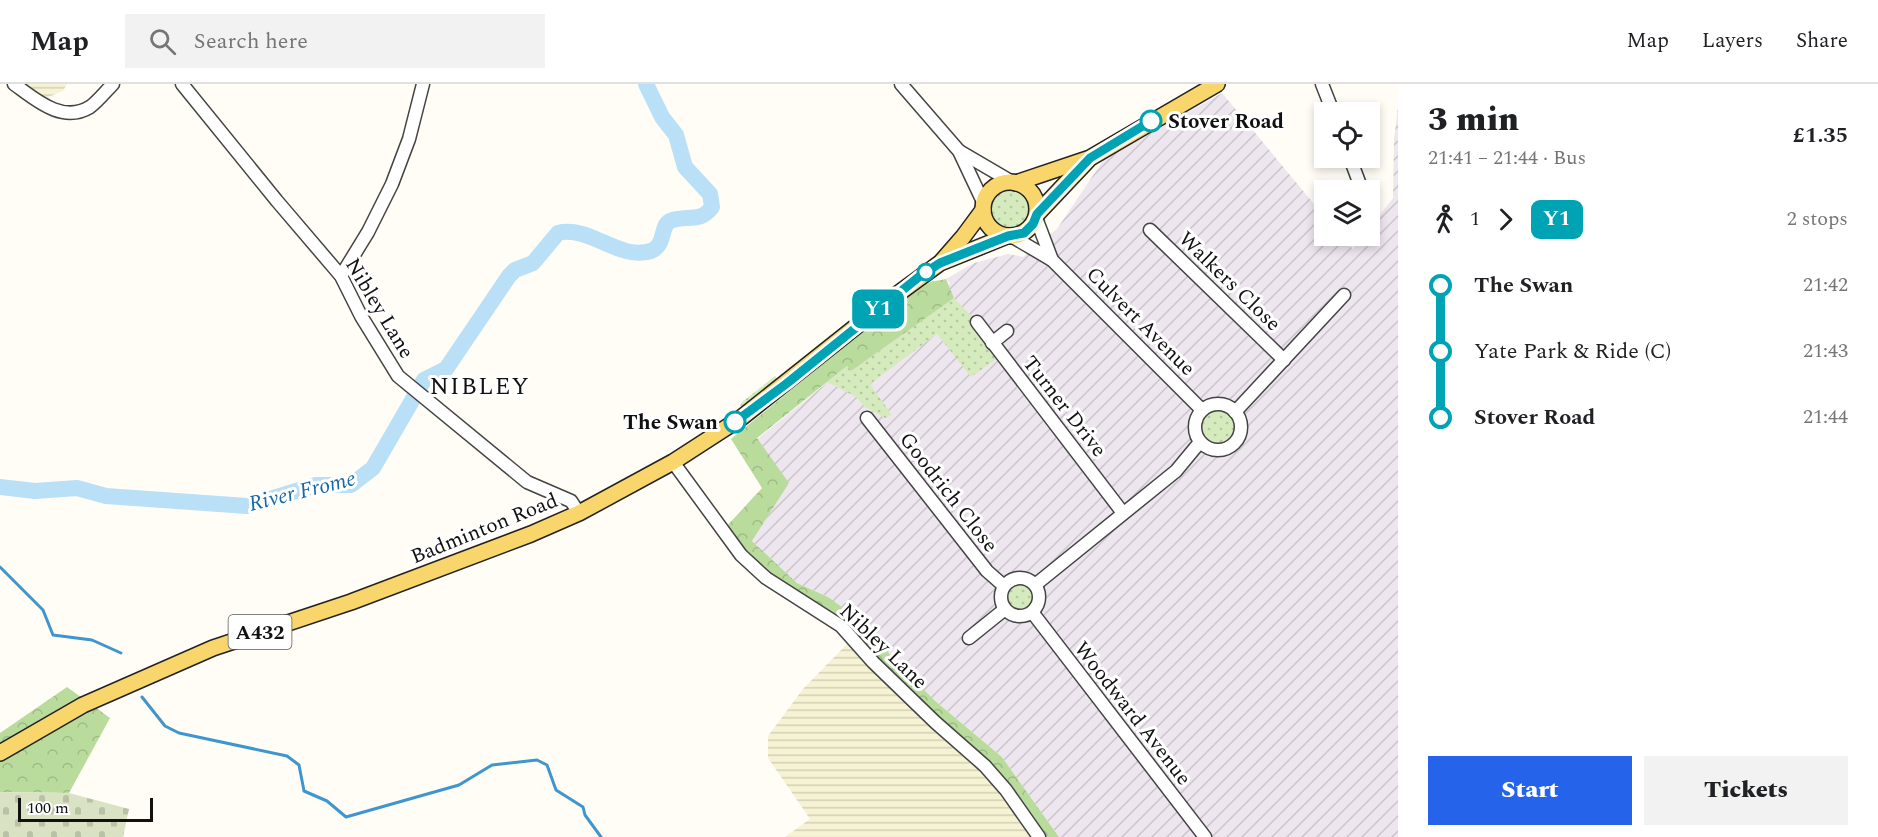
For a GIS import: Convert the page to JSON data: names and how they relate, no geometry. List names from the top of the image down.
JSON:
{
  "streets": {
    "main road": ["Badminton Road", "A432"],
    "street": [
      "Walkers Close",
      "Nibley Lane",
      "Culvert Avenue",
      "Turner Drive",
      "Goodrich Close",
      "Woodward Avenue"
    ]
  },
  "crossings": [
    ["Nibley Lane", "Badminton Road"],
    ["Culvert Avenue", "Badminton Road"],
    ["Goodrich Close", "Woodward Avenue"]
  ],
  "districts": ["NIBLEY"],
  "water": ["River Frome"],
  "places": ["Stover Road", "The Swan"],
  "lines": ["bus line Y1"],
  "scale_bar": "100 m",
  "page": {
    "header": "Map",
    "search": "Search here",
    "nav": ["Map", "Layers", "Share"],
    "on_map": "Y1",
    "heading": ["3 min", "21:41 – 21:44 · Bus", "£1.35"],
    "legs": ["1", "Y1", "2 stops"],
    "list": [
      {
        "name": "The Swan",
        "value": "21:42"
      },
      {
        "name": "Yate Park & Ride (C)",
        "value": "21:43"
      },
      {
        "name": "Stover Road",
        "value": "21:44"
      }
    ],
    "buttons": ["Start", "Tickets"],
    "scale": "100 m"
  }
}
